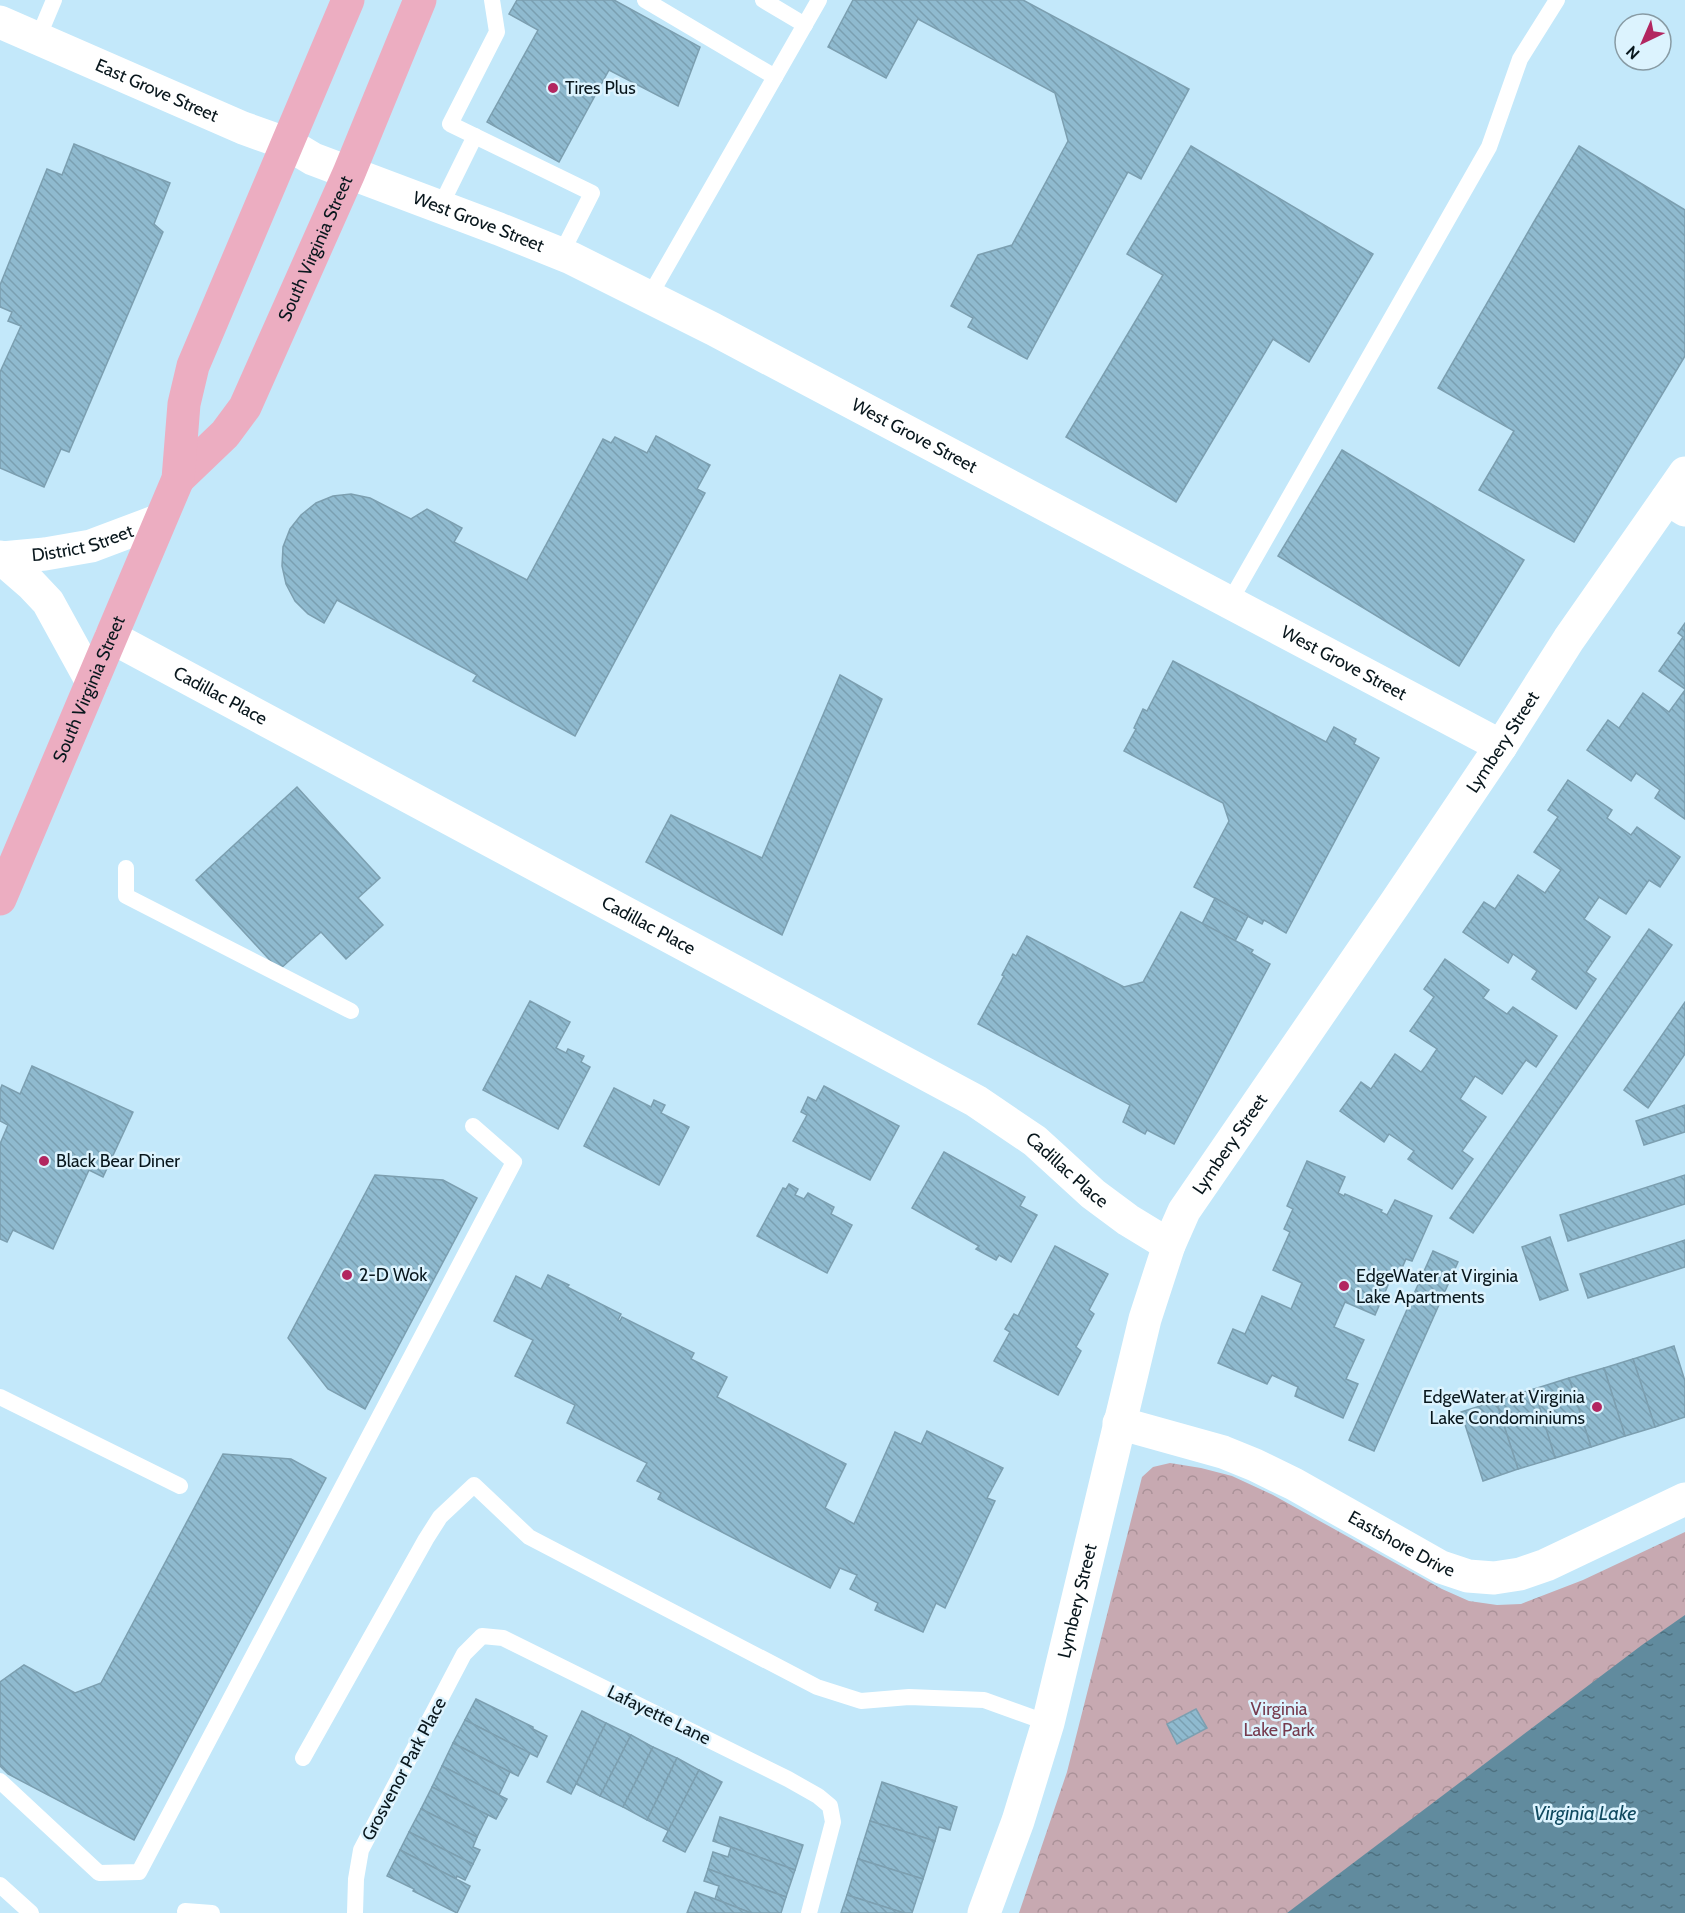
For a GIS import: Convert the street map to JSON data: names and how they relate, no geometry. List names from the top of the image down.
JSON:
{
  "streets": {
    "main road": ["South Virginia Street"],
    "street": [
      "East Grove Street",
      "West Grove Street",
      "District Street",
      "Cadillac Place",
      "Lymbery Street",
      "Eastshore Drive"
    ],
    "lane": ["Lafayette Lane", "Grosvenor Park Place"]
  },
  "crossings": [
    ["East Grove Street", "West Grove Street"],
    ["East Grove Street", "South Virginia Street"],
    ["West Grove Street", "South Virginia Street"],
    ["West Grove Street", "Lymbery Street"],
    ["South Virginia Street", "District Street"],
    ["South Virginia Street", "Cadillac Place"],
    ["Cadillac Place", "Lymbery Street"],
    ["Lymbery Street", "Eastshore Drive"],
    ["Lafayette Lane", "Grosvenor Park Place"]
  ],
  "water": ["Virginia Lake"],
  "parks": ["Virginia Lake Park"],
  "places": [
    "Tires Plus",
    "Black Bear Diner",
    "2-D Wok",
    "EdgeWater at Virginia Lake Apartments",
    "EdgeWater at Virginia Lake Condominiums"
  ],
  "north": "bottom left"
}
